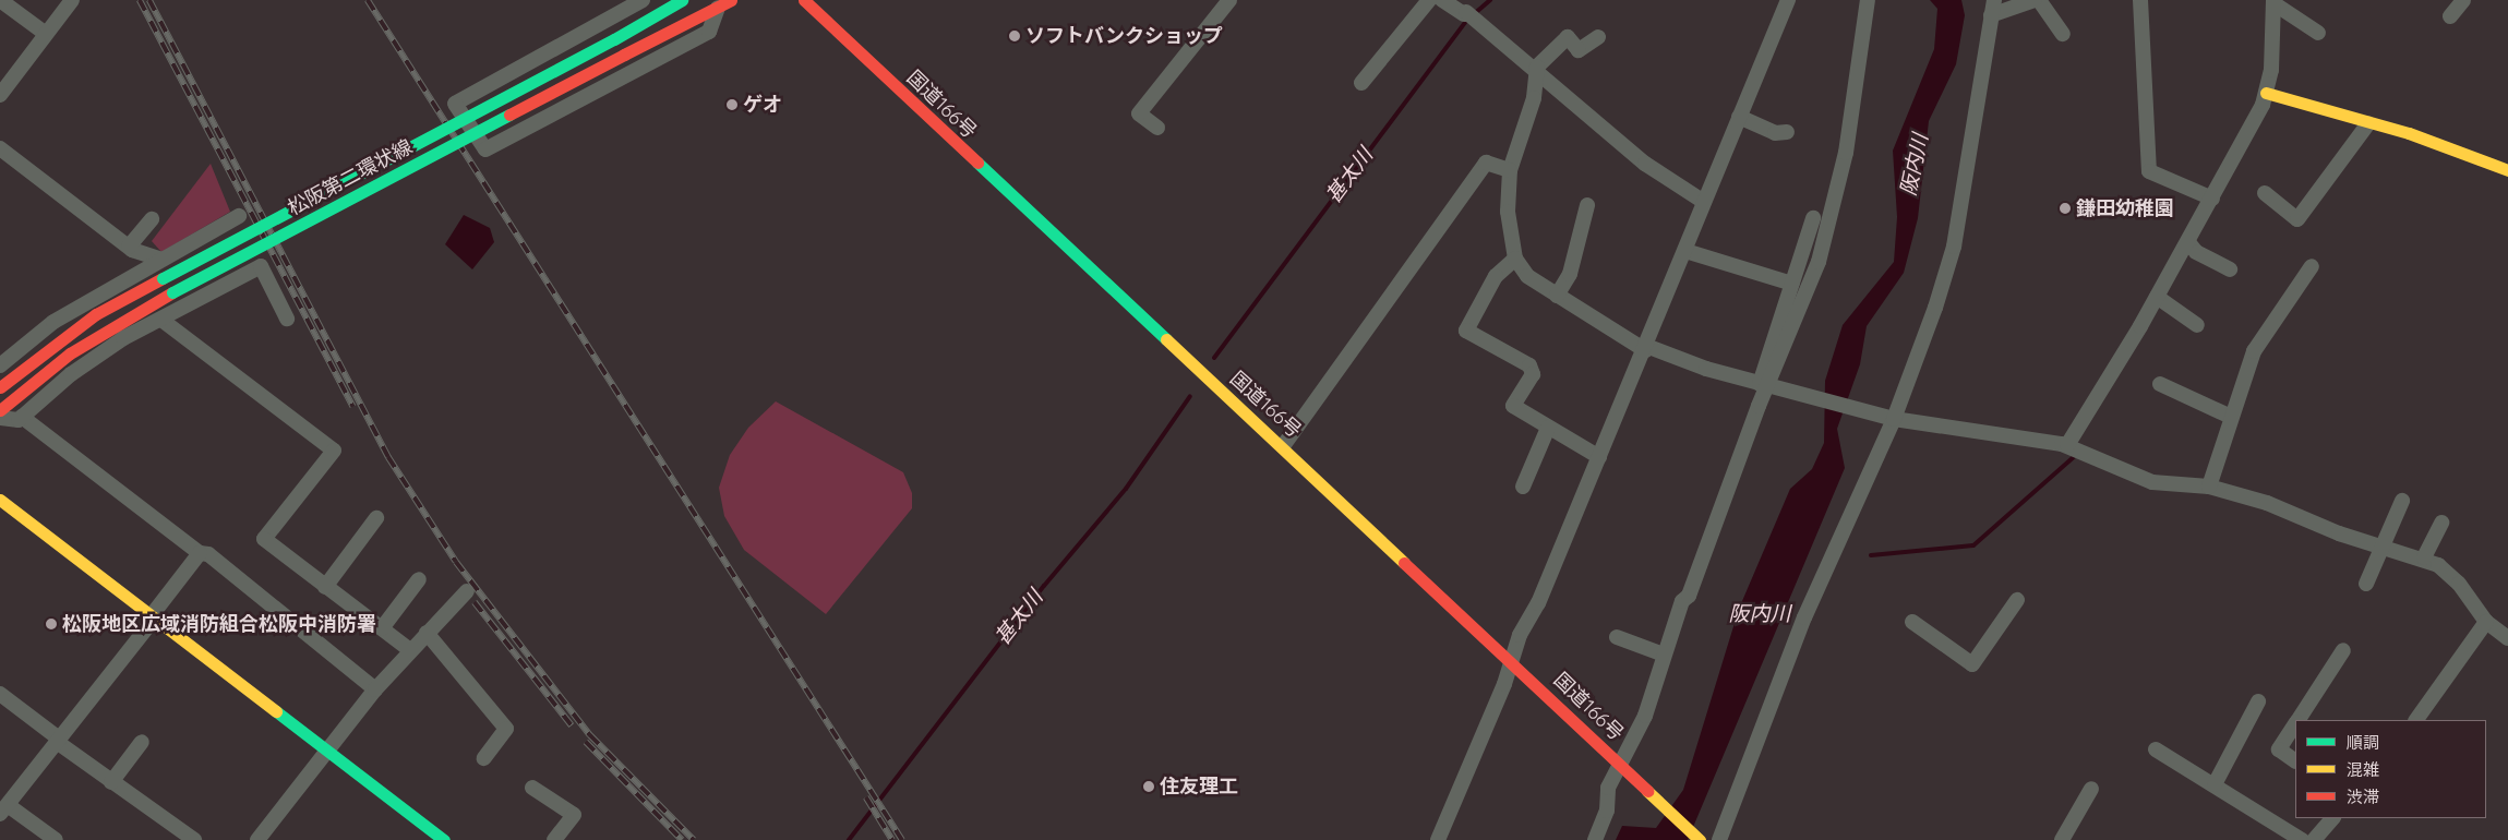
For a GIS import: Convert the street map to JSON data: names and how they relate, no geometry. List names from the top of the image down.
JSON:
{
  "streets": {
    "main road": ["国道166号", "松阪第二環状線"]
  },
  "water": ["阪内川", "甚太川"],
  "places": [
    "ソフトバンクショップ",
    "ゲオ",
    "鎌田幼稚園",
    "松阪地区広域消防組合松阪中消防署",
    "住友理工"
  ],
  "legend": ["順調", "混雑", "渋滞"]
}
